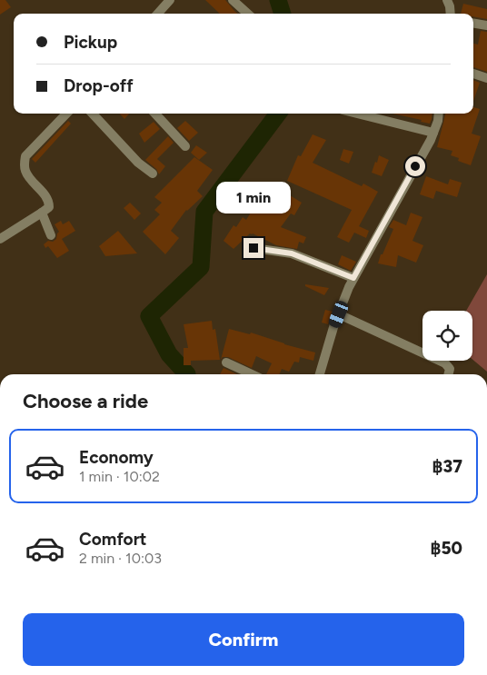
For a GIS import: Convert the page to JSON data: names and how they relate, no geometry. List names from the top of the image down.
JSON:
{
  "page": {
    "banner": ["Pickup", "Drop-off"],
    "bubble": "1 min",
    "heading": "Choose a ride",
    "list": [
      {
        "name": "Economy",
        "note": "1 min · 10:02",
        "value": "฿37"
      },
      {
        "name": "Comfort",
        "note": "2 min · 10:03",
        "value": "฿50"
      }
    ],
    "buttons": "Confirm"
  }
}
